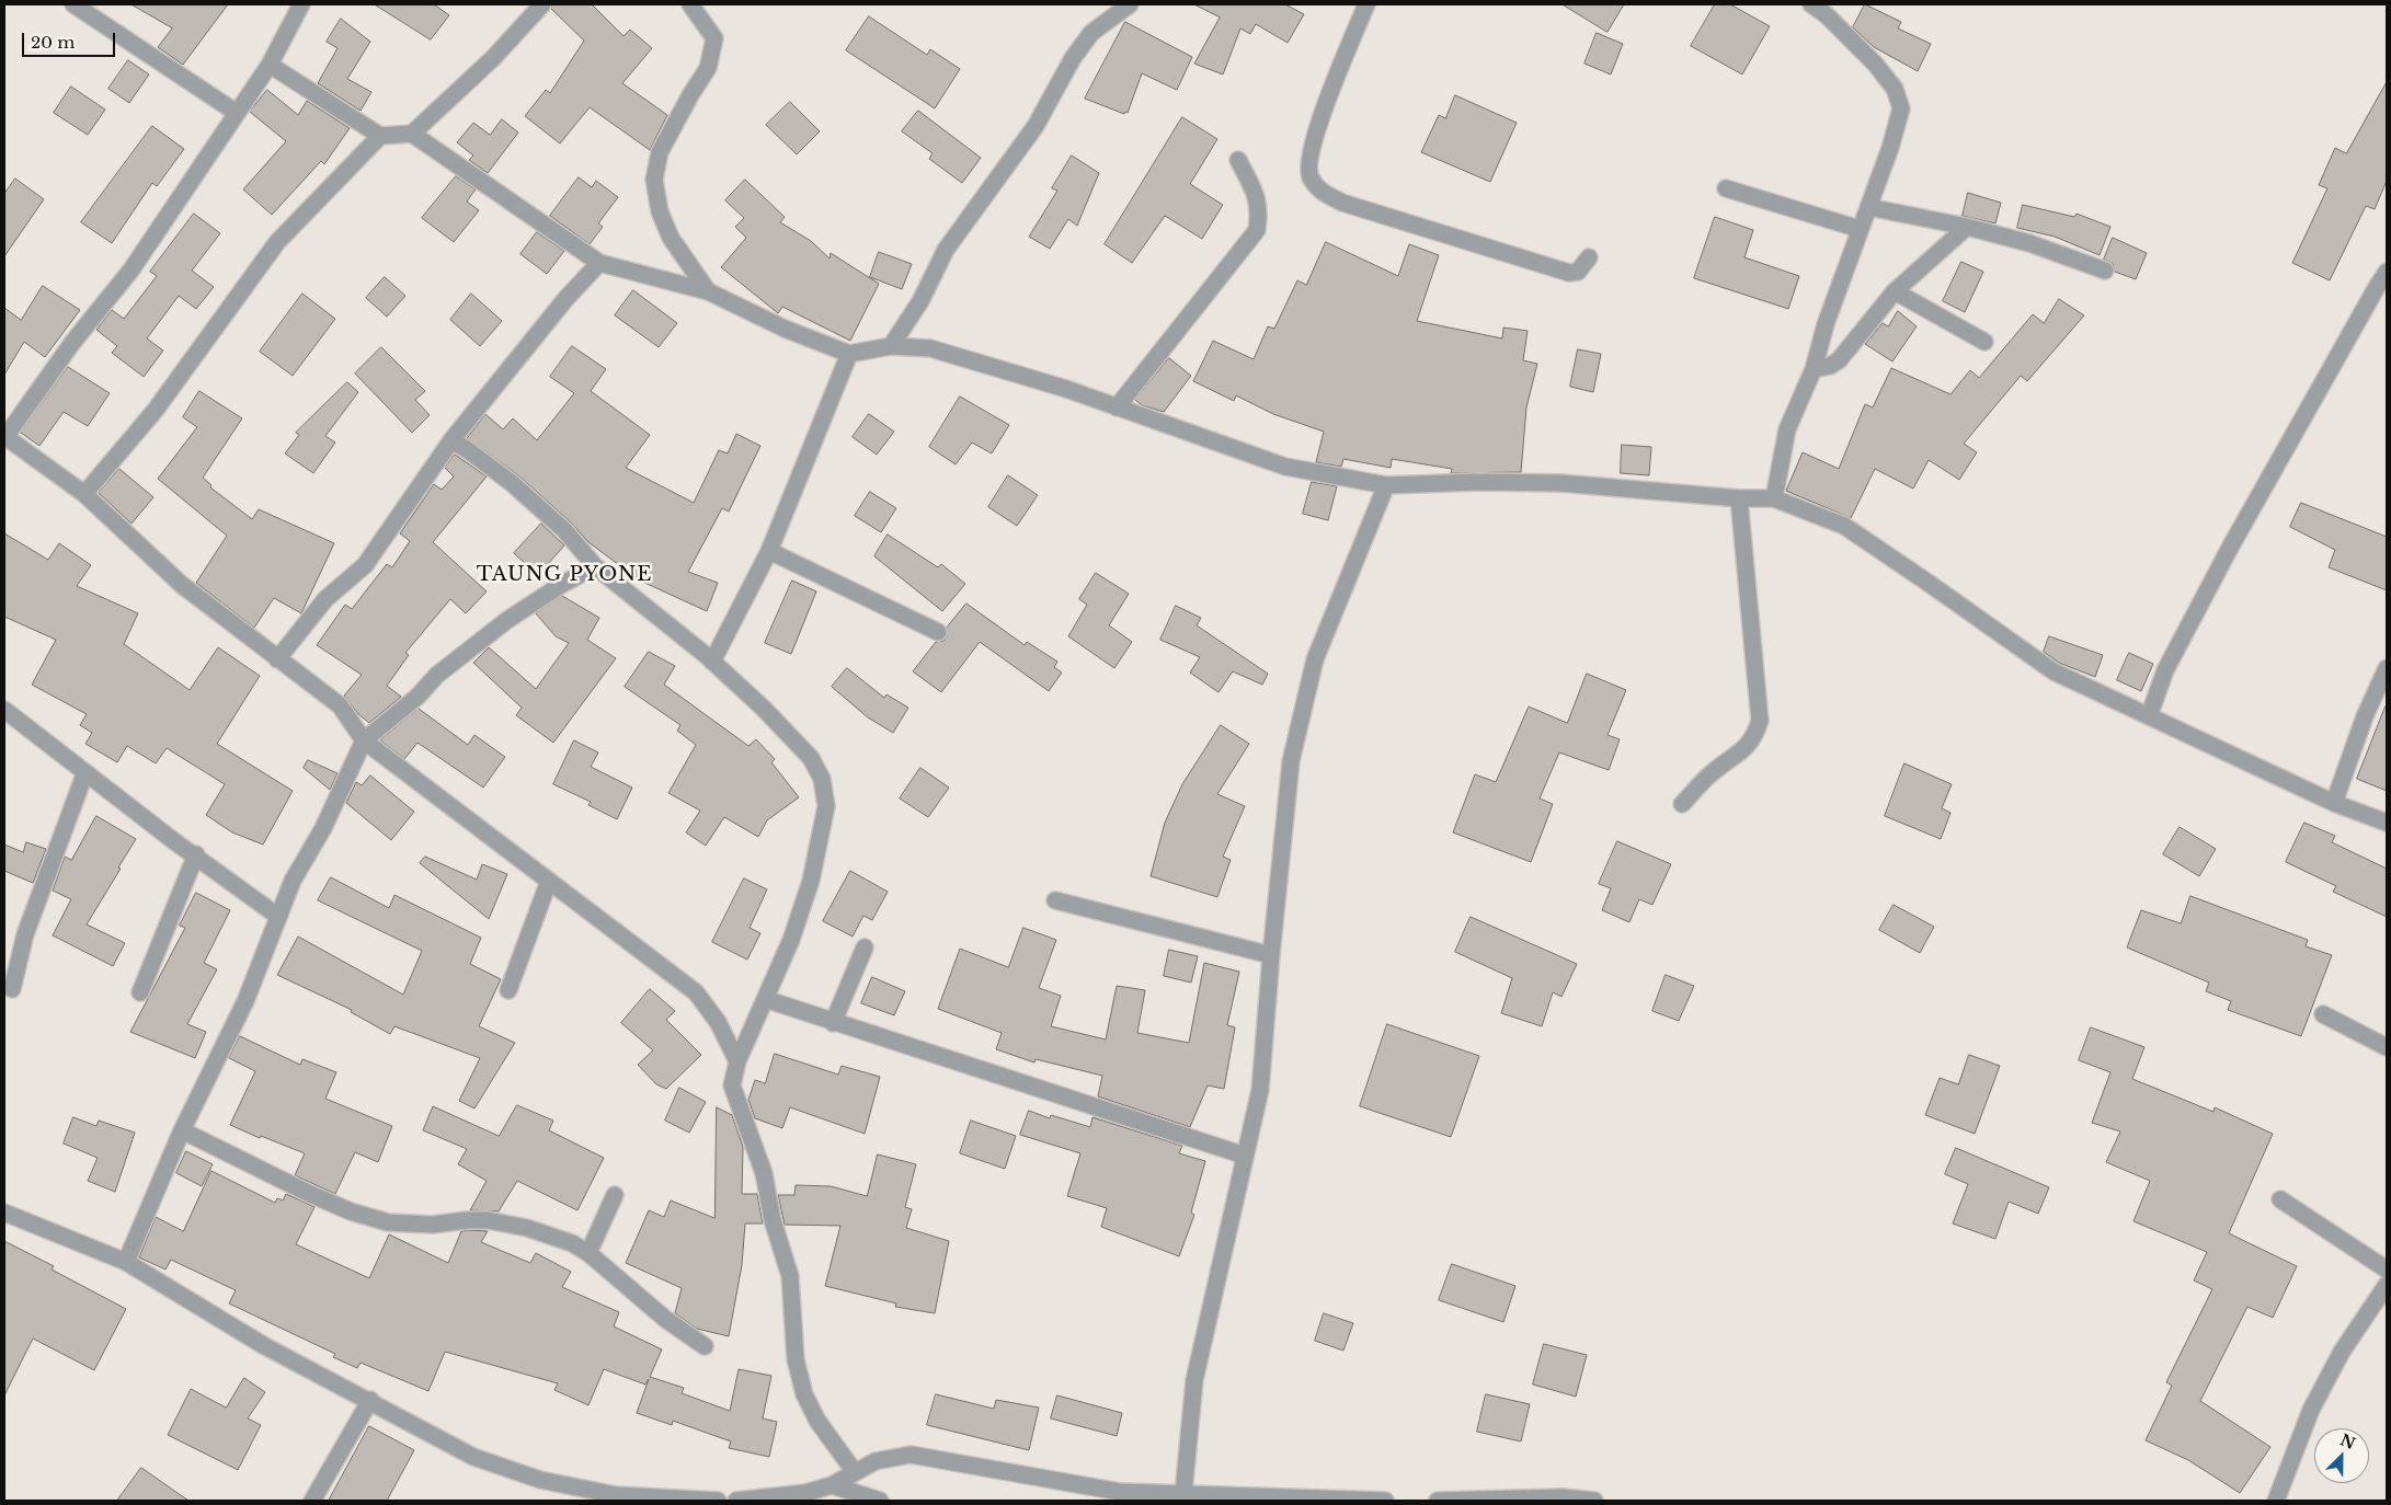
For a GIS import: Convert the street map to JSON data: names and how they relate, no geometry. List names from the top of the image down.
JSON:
{
  "districts": ["TAUNG PYONE"],
  "scale_bar": "20 m",
  "north": "top right"
}
